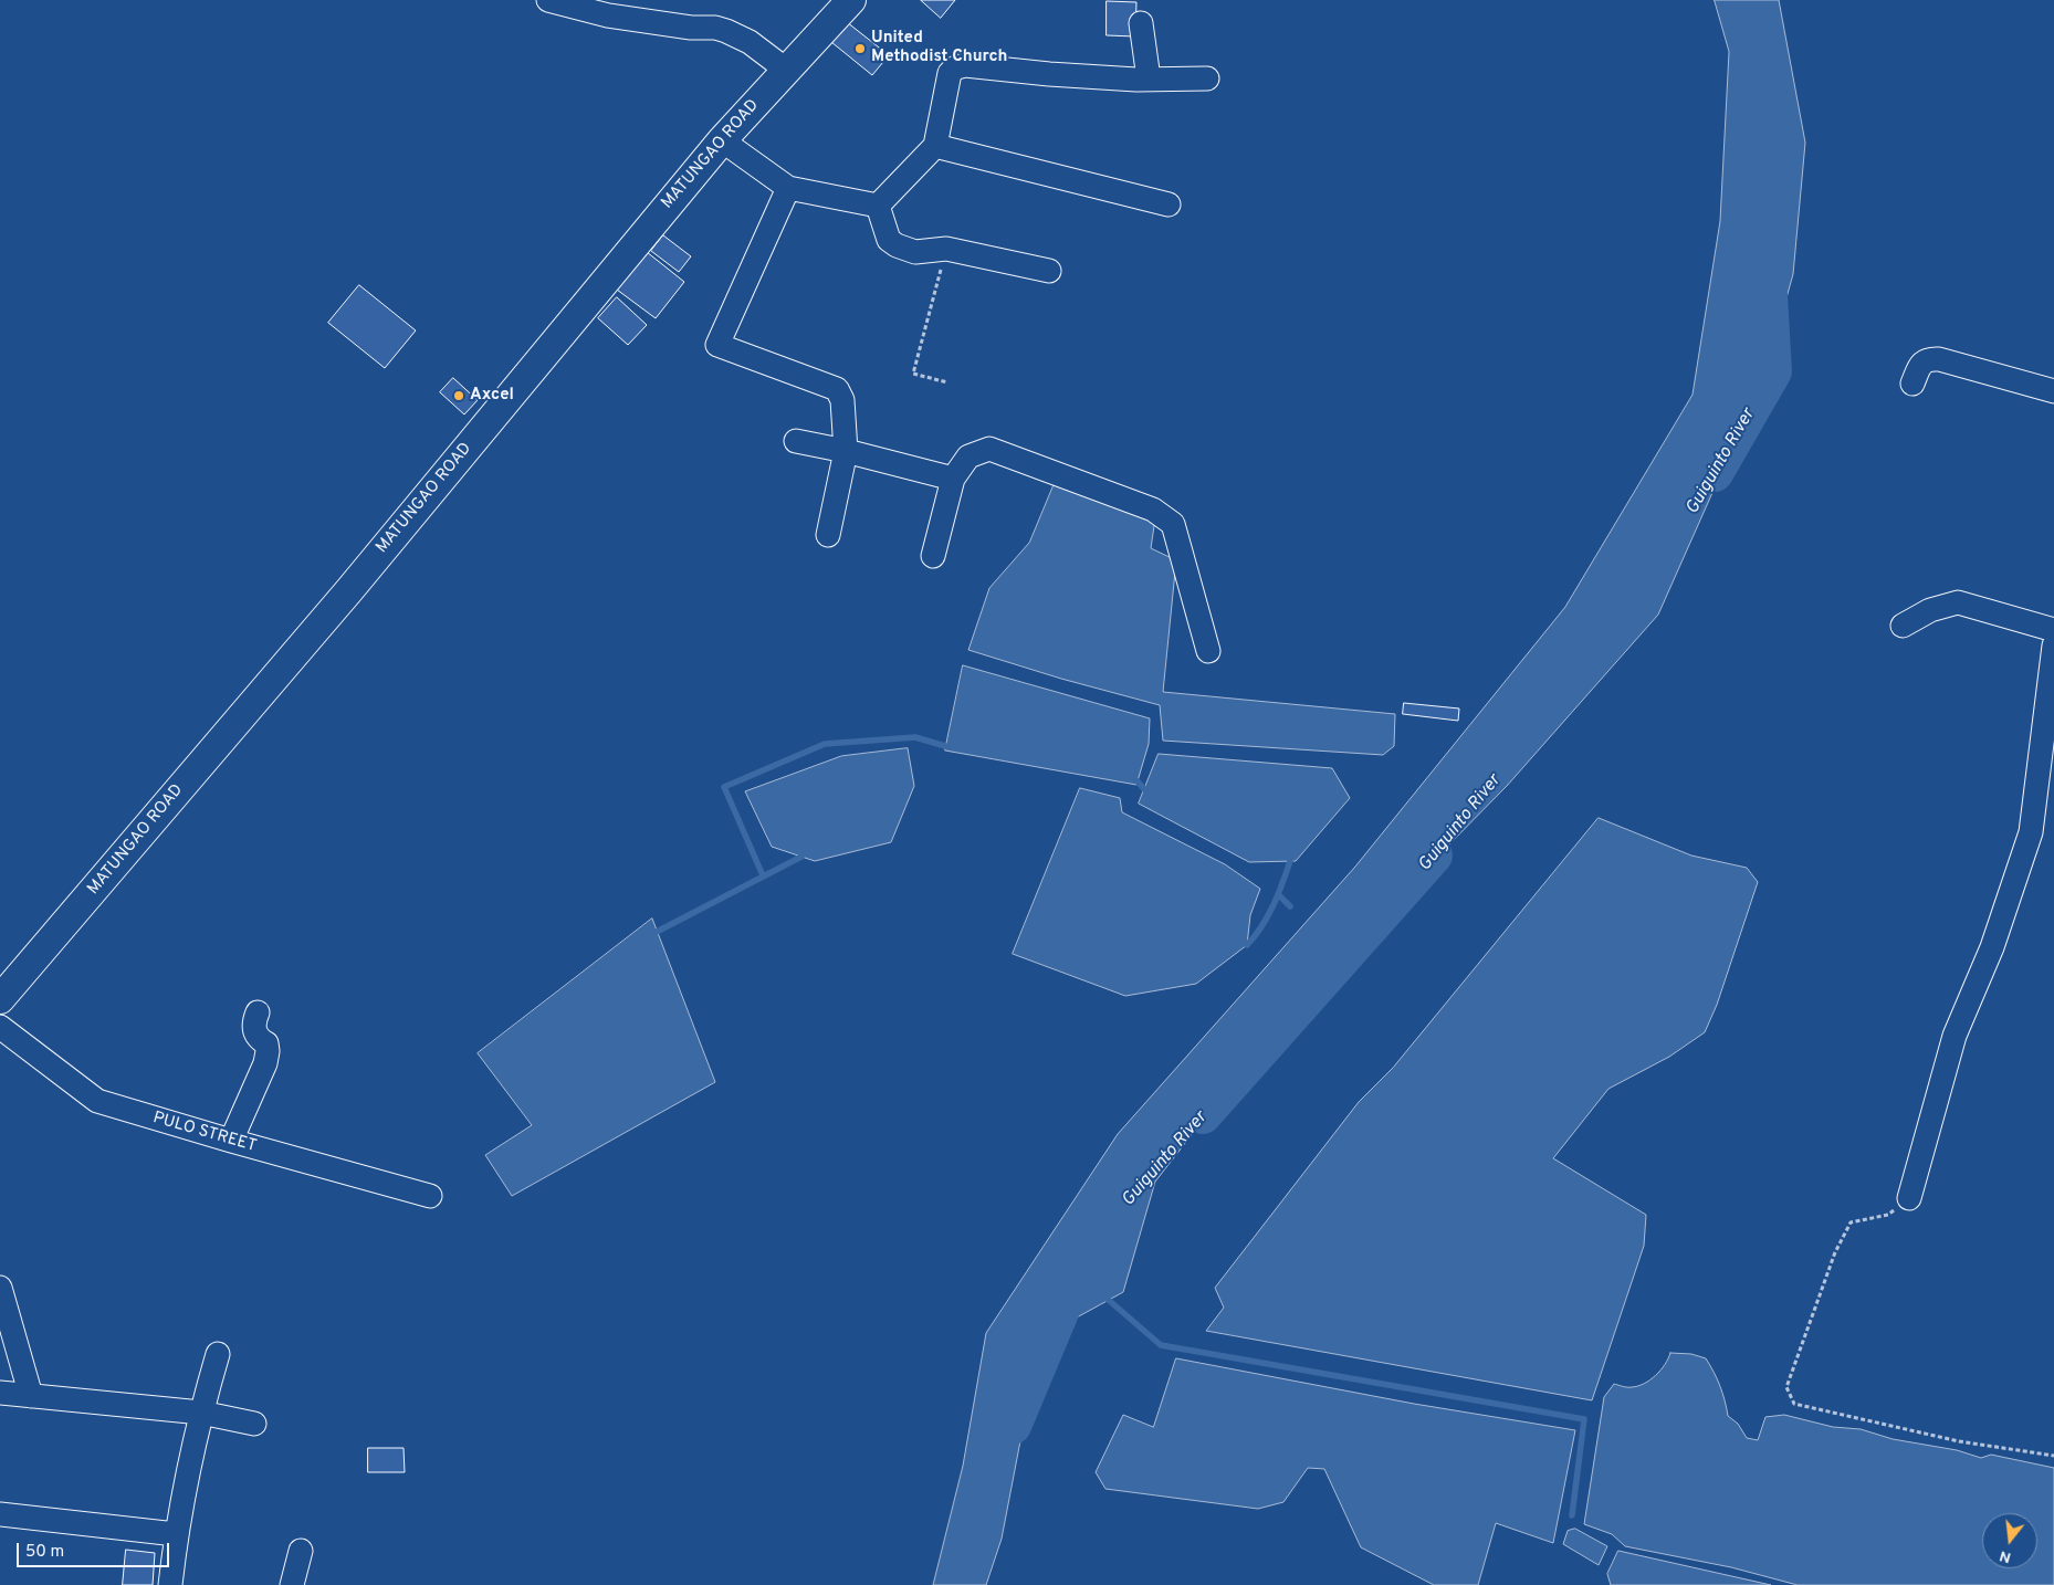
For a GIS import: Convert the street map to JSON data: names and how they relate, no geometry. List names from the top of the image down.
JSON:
{
  "streets": {
    "main road": ["MATUNGAO ROAD"],
    "street": ["PULO STREET"]
  },
  "water": ["Guiguinto River"],
  "places": ["United Methodist Church", "Axcel"],
  "scale_bar": "50 m",
  "north": "bottom"
}
